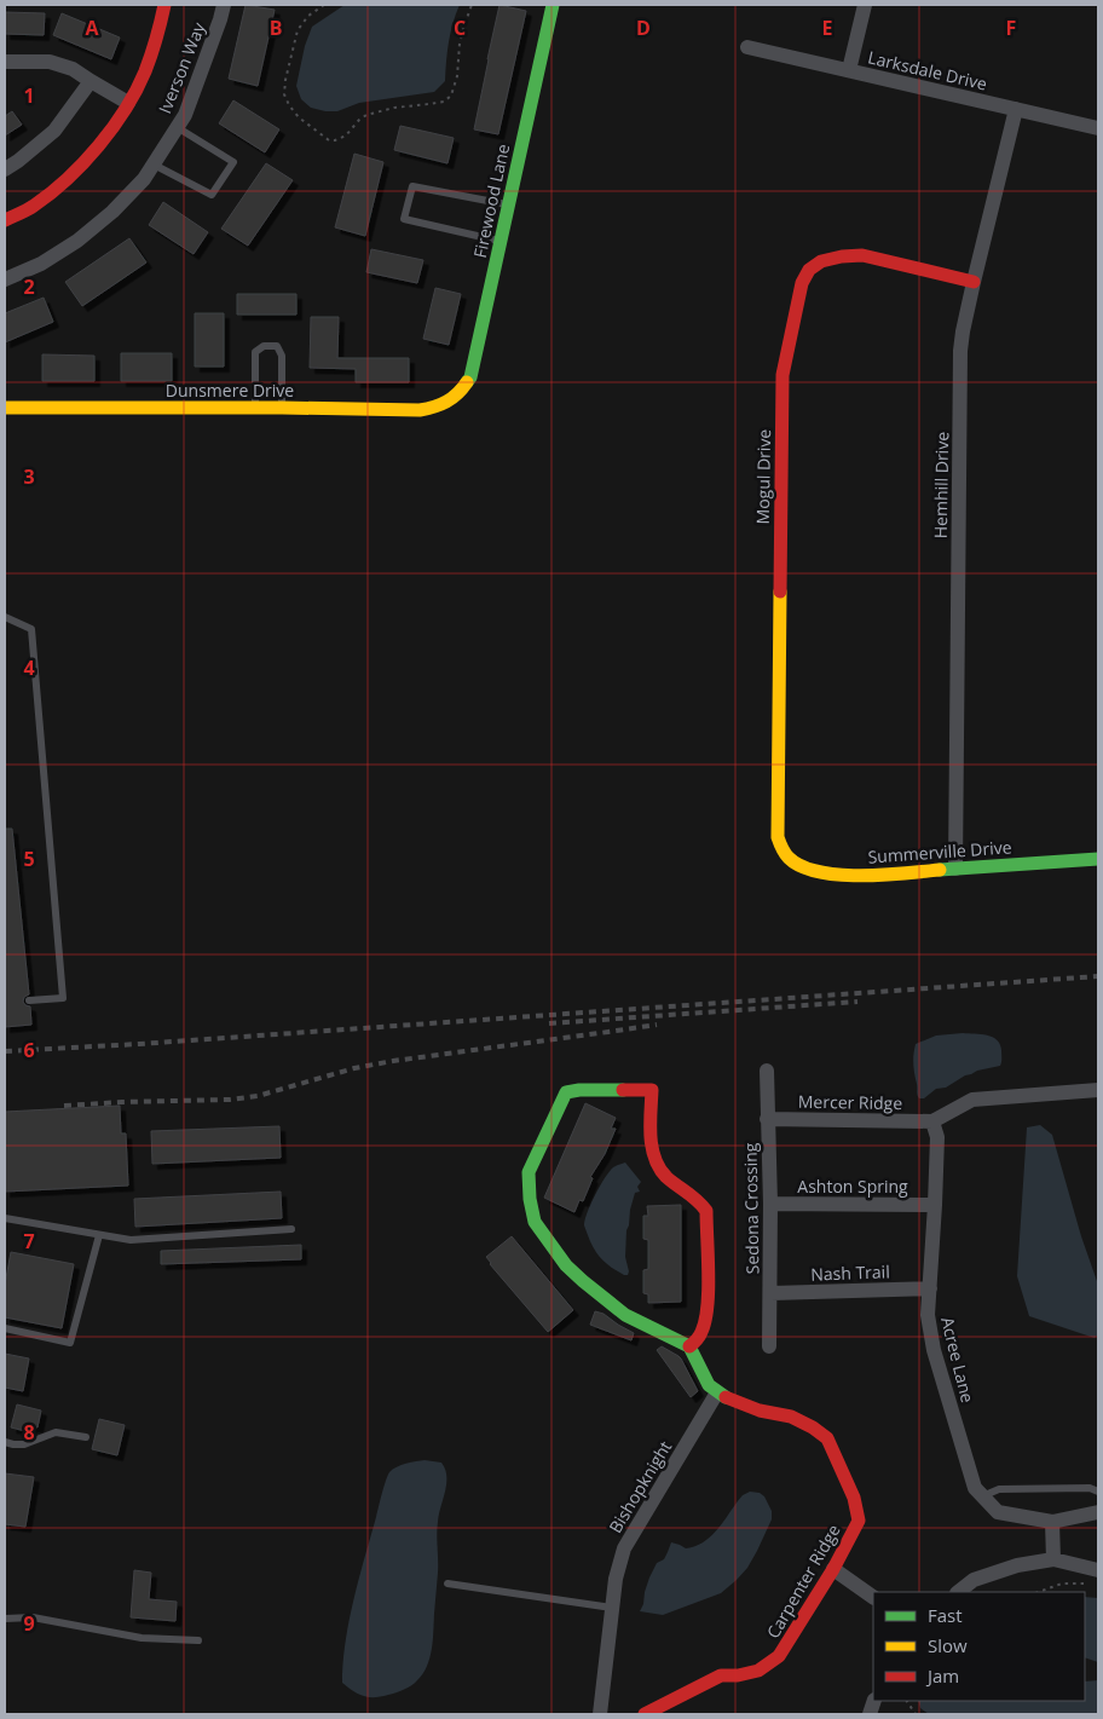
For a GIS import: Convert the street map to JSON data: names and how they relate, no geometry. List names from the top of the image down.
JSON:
{
  "streets": {
    "street": [
      "Iverson Way",
      "Larksdale Drive",
      "Firewood Lane",
      "Dunsmere Drive",
      "Mogul Drive",
      "Hemhill Drive",
      "Summerville Drive",
      "Mercer Ridge",
      "Ashton Spring",
      "Sedona Crossing",
      "Nash Trail",
      "Acree Lane",
      "Bishopknight",
      "Carpenter Ridge"
    ]
  },
  "crossings": [
    ["Larksdale Drive", "Hemhill Drive"],
    ["Firewood Lane", "Dunsmere Drive"],
    ["Mogul Drive", "Hemhill Drive"],
    ["Mogul Drive", "Summerville Drive"],
    ["Hemhill Drive", "Summerville Drive"],
    ["Mercer Ridge", "Sedona Crossing"],
    ["Mercer Ridge", "Acree Lane"],
    ["Ashton Spring", "Sedona Crossing"],
    ["Ashton Spring", "Acree Lane"],
    ["Sedona Crossing", "Nash Trail"],
    ["Nash Trail", "Acree Lane"],
    ["Bishopknight", "Carpenter Ridge"]
  ],
  "legend": ["Fast", "Slow", "Jam"],
  "grid": {
    "columns": [
      "A",
      "B",
      "C",
      "D",
      "E",
      "F"
    ],
    "rows": [
      "1",
      "2",
      "3",
      "4",
      "5",
      "6",
      "7",
      "8",
      "9"
    ]
  }
}
